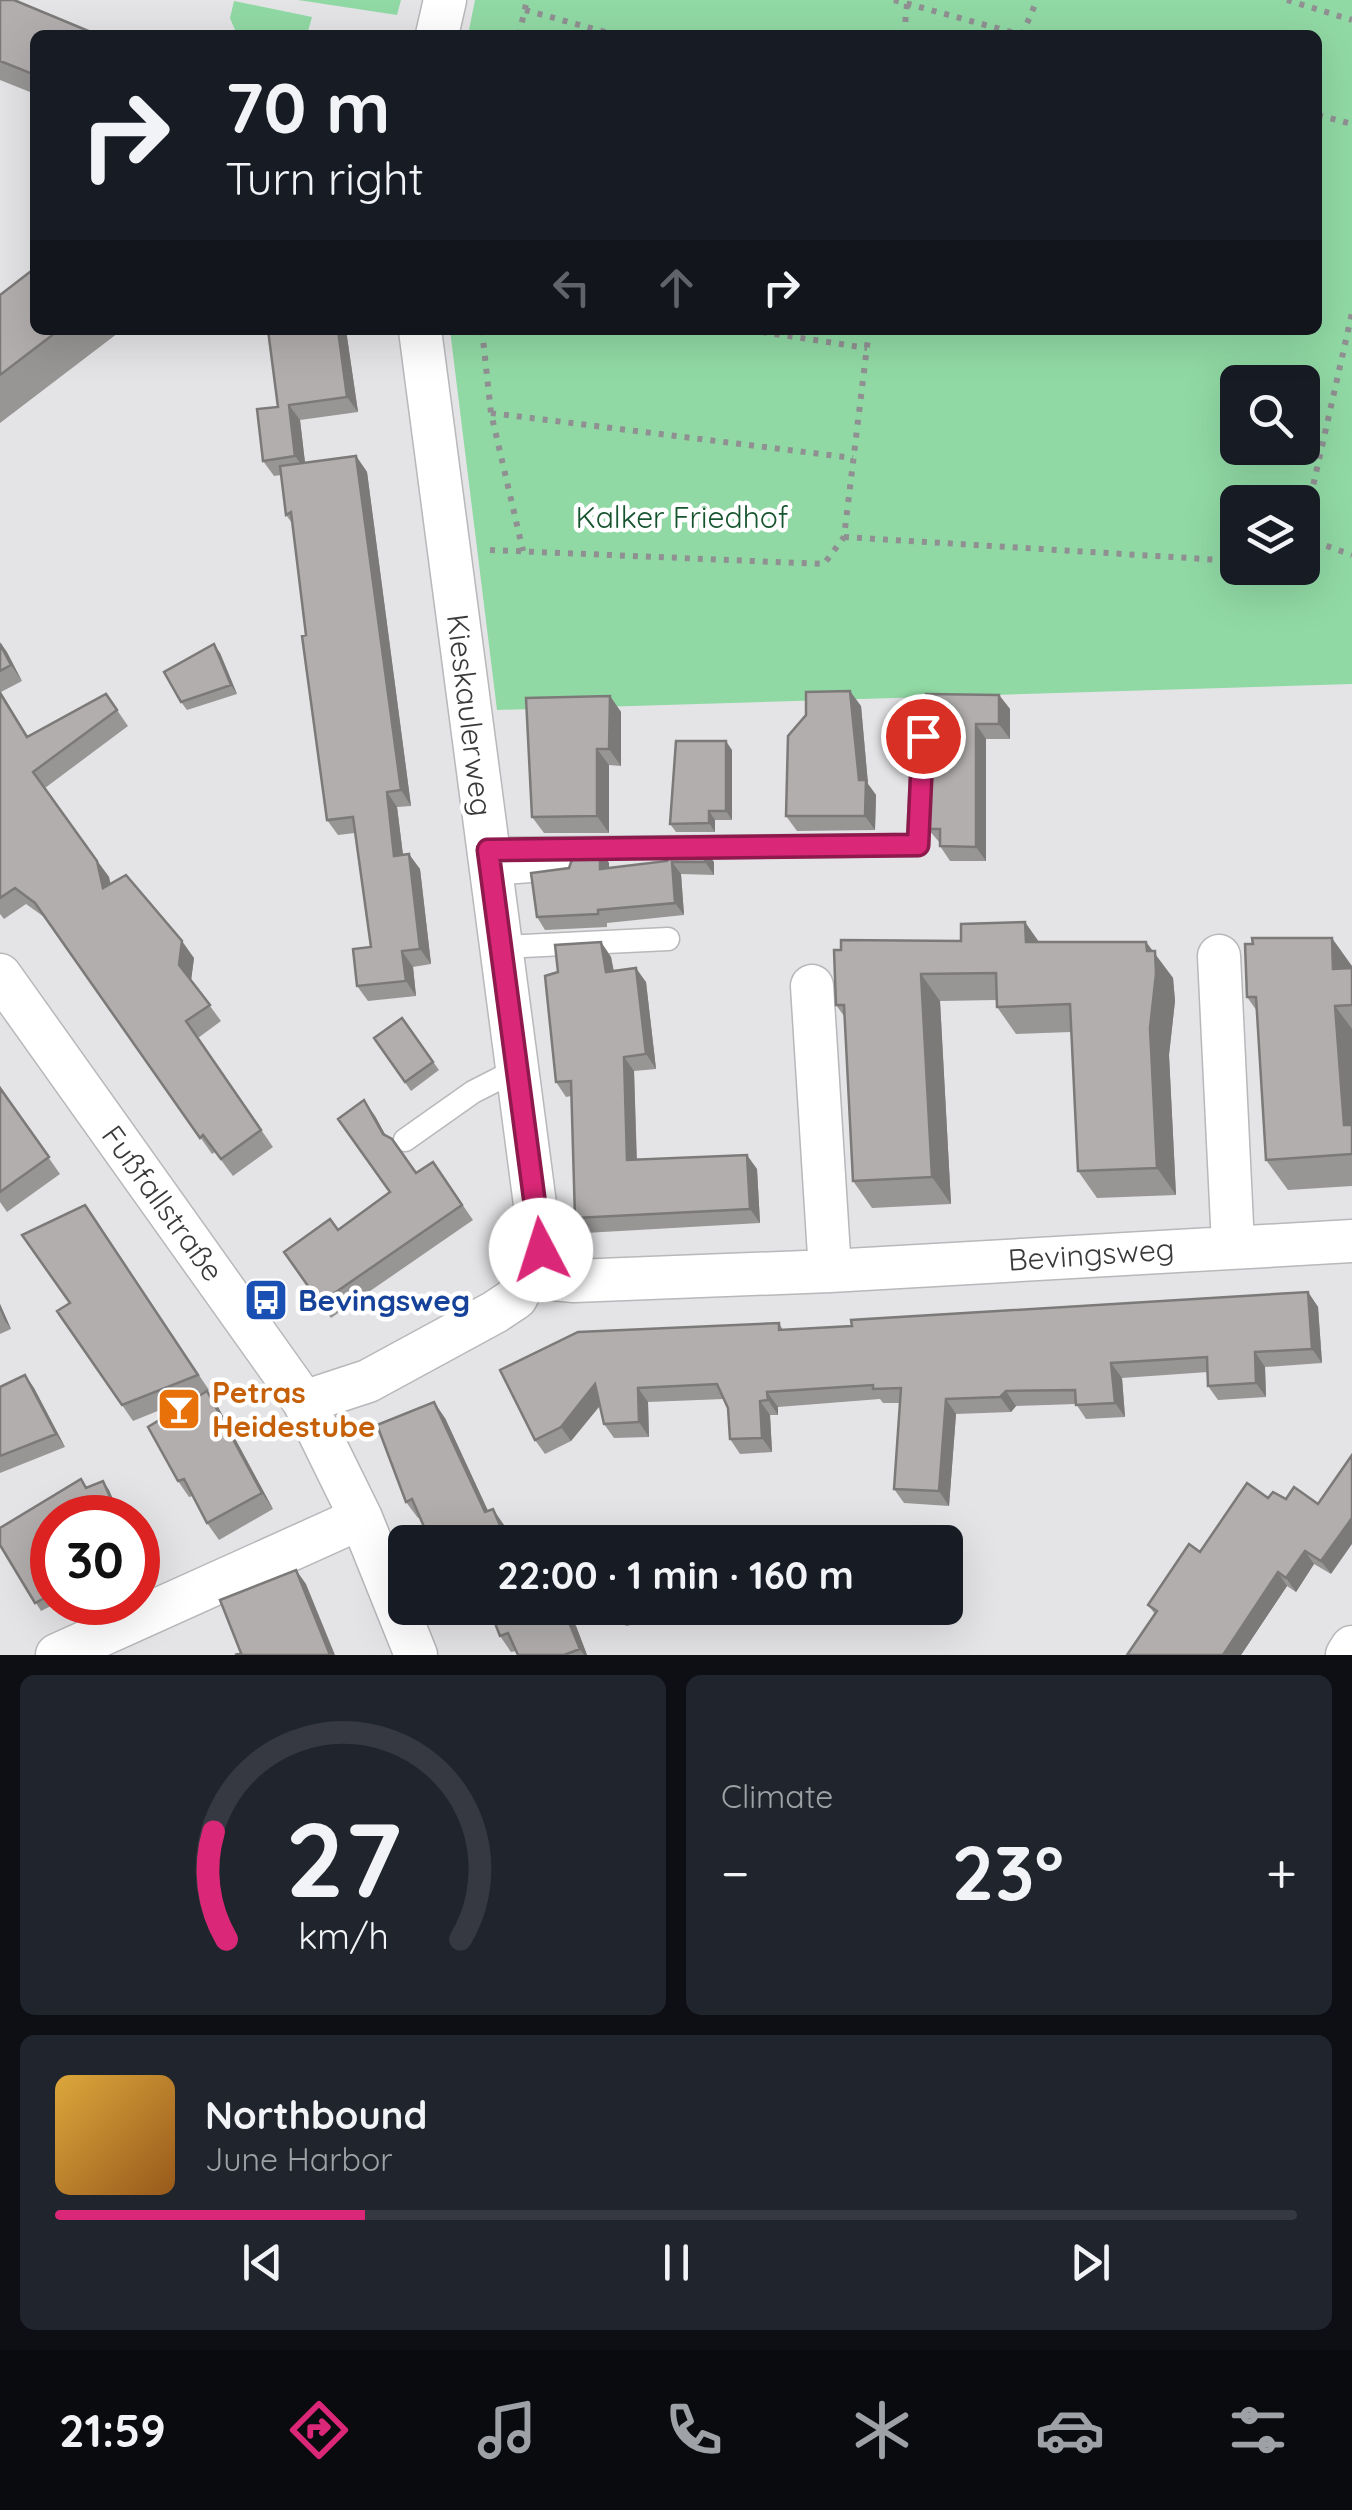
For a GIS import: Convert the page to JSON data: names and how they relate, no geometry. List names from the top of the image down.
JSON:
{
  "streets": {
    "street": ["Kieskaulerweg", "Fußfallstraße", "Bevingsweg"]
  },
  "crossings": [
    ["Kieskaulerweg", "Bevingsweg"]
  ],
  "parks": ["Kalker Friedhof"],
  "places": {
    "bus stop": ["Bevingsweg"],
    "bar": ["Petras Heidestube"]
  },
  "page": {
    "turn": ["70 m", "Turn right"],
    "limit": "30",
    "trip": "22:00 · 1 min · 160 m",
    "tile": "Climate",
    "heat": ["−", "23°", "+"],
    "song": ["Northbound", "June Harbor"],
    "tabs": "21:59",
    "gauge": ["27", "km/h"]
  }
}
